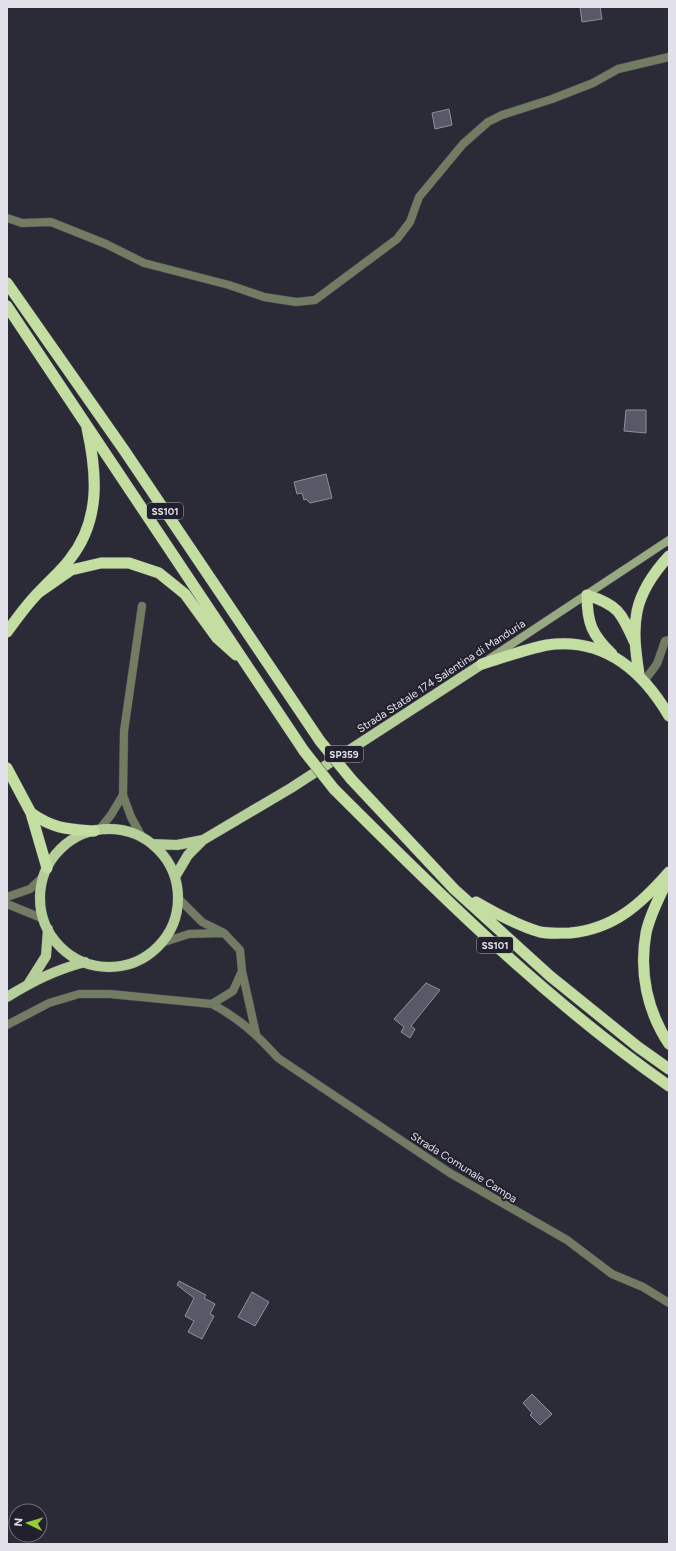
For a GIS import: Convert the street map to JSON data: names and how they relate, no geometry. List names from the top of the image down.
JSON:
{
  "streets": {
    "highway": ["SS101"],
    "main road": ["Strada Statale 174 Salentina di Manduria", "SP359"],
    "street": ["Strada Comunale Campa"]
  },
  "north": "left"
}
